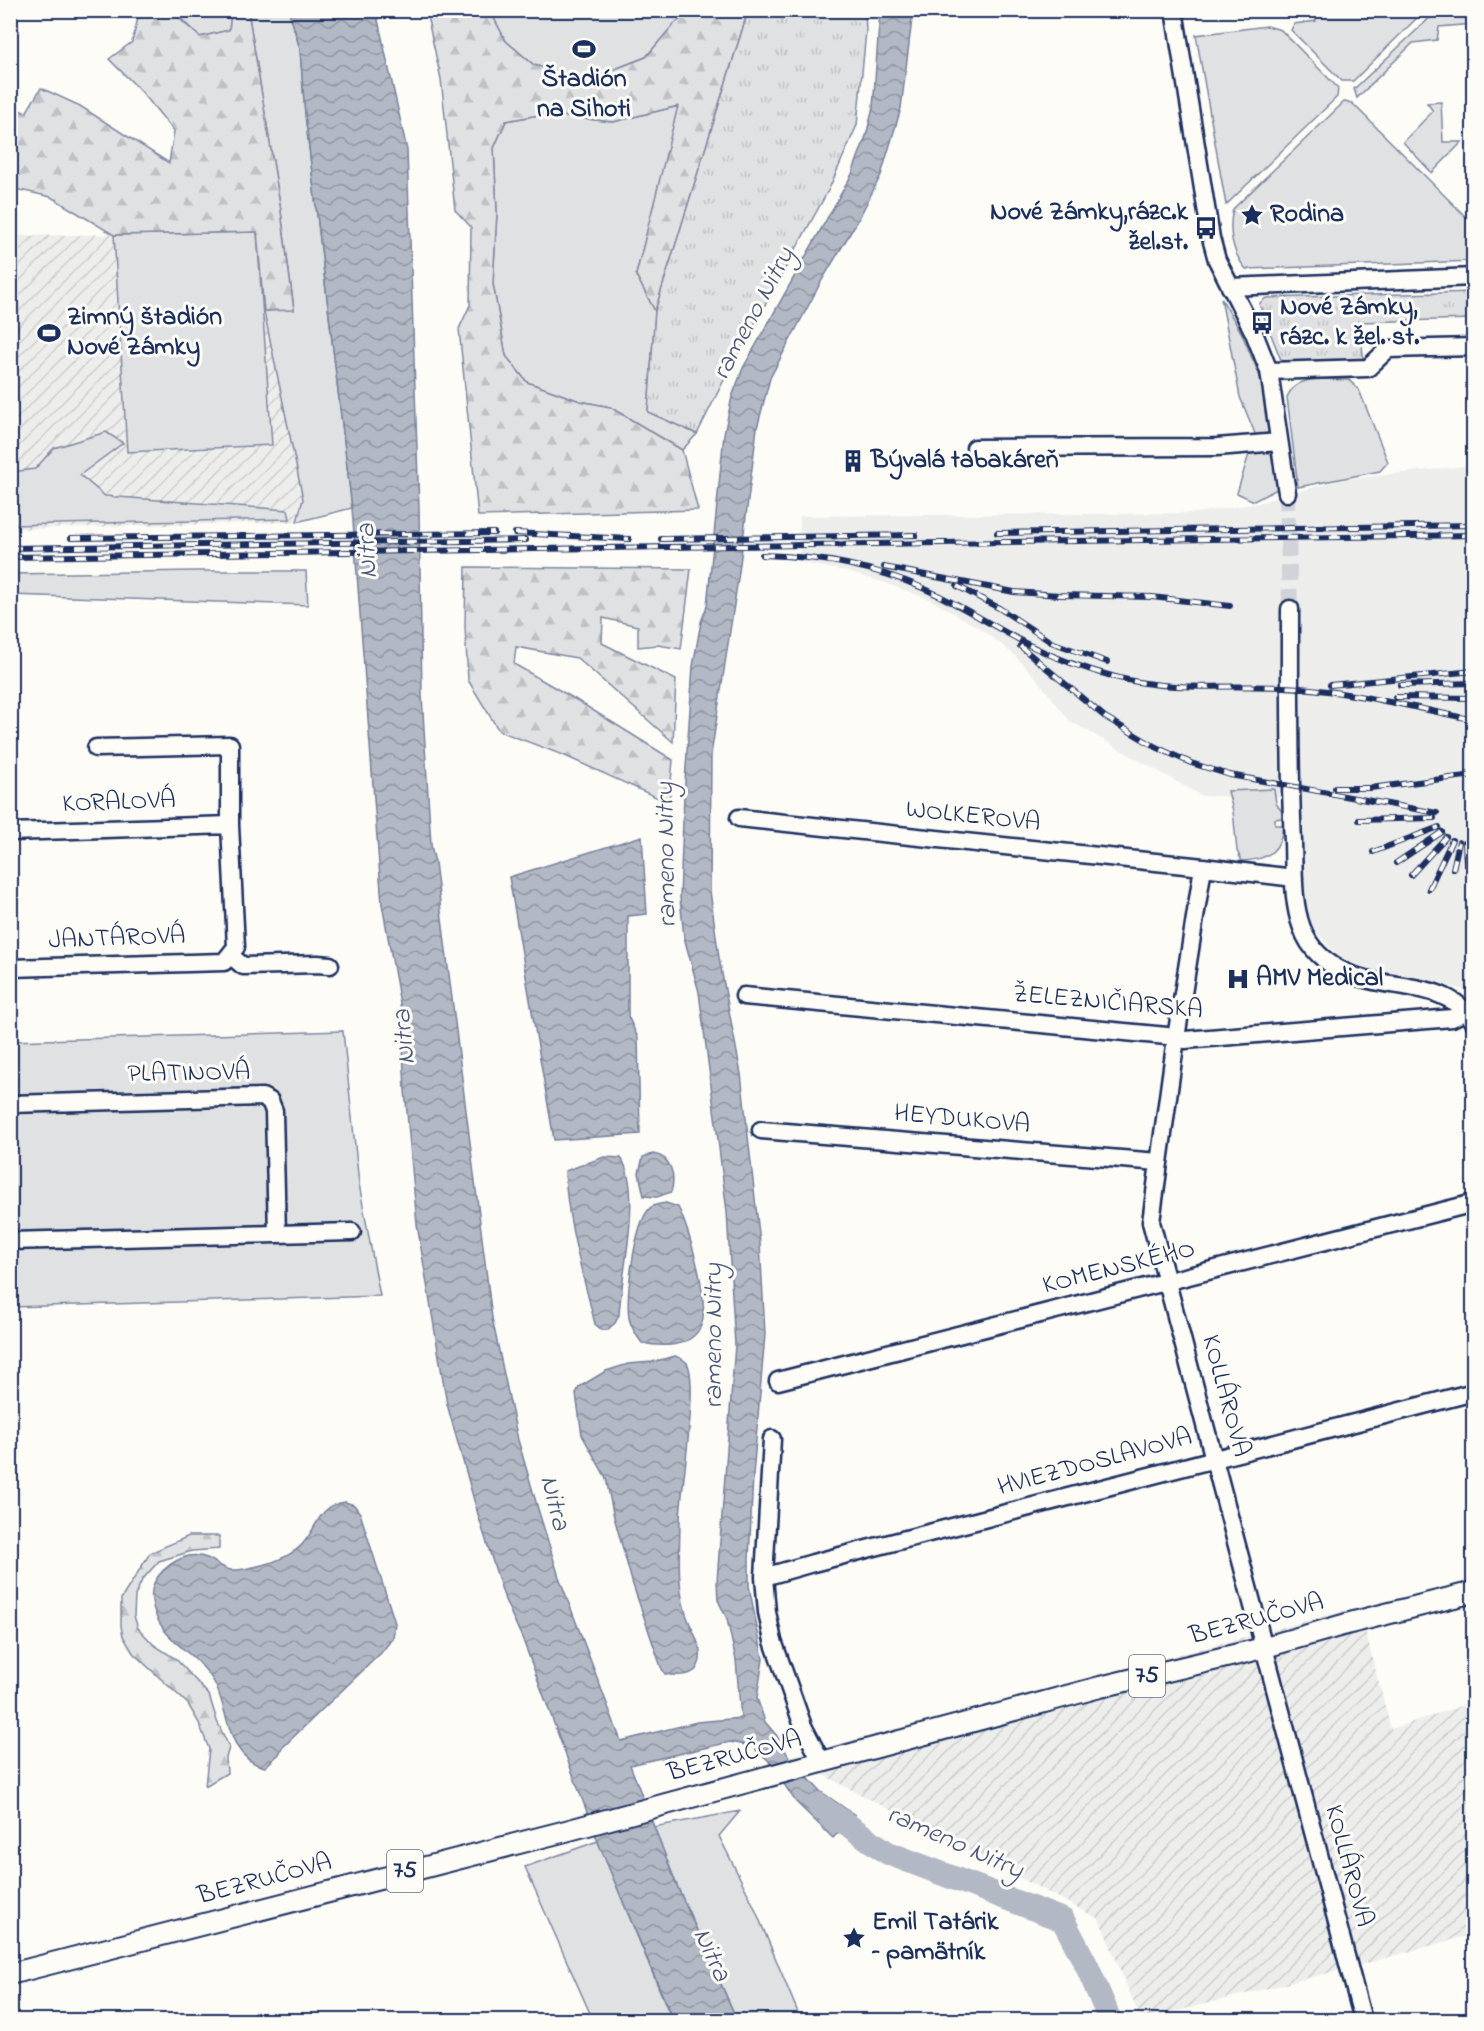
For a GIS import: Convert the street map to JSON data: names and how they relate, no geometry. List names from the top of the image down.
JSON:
{
  "streets": {
    "main road": ["BEZRUČOVA", "75"],
    "street": [
      "KORALOVÁ",
      "WOLKEROVA",
      "JANTÁROVÁ",
      "ŽELEZNIČIARSKA",
      "PLATINOVÁ",
      "HEYDUKOVA",
      "KOMENSKÉHO",
      "KOLLÁROVA",
      "HVIEZDOSLAVOVA"
    ]
  },
  "crossings": [
    ["WOLKEROVA", "KOLLÁROVA"],
    ["ŽELEZNIČIARSKA", "KOLLÁROVA"],
    ["HEYDUKOVA", "KOLLÁROVA"],
    ["KOMENSKÉHO", "KOLLÁROVA"],
    ["KOLLÁROVA", "HVIEZDOSLAVOVA"],
    ["KOLLÁROVA", "BEZRUČOVA"]
  ],
  "water": ["rameno Nitry", "Nitra"],
  "places": {
    "sports": ["Štadión na Sihoti", "Zimný štadión Nové Zámky"],
    "place": ["Rodina", "Emil Tatárik – pamätník"],
    "bus stop": ["Nové Zámky,rázc.k žel.st.", "Nové Zámky, rázc. k žel. st."],
    "building": ["Bývalá tabakáreň"],
    "hospital": ["AMV Medical"]
  }
}
